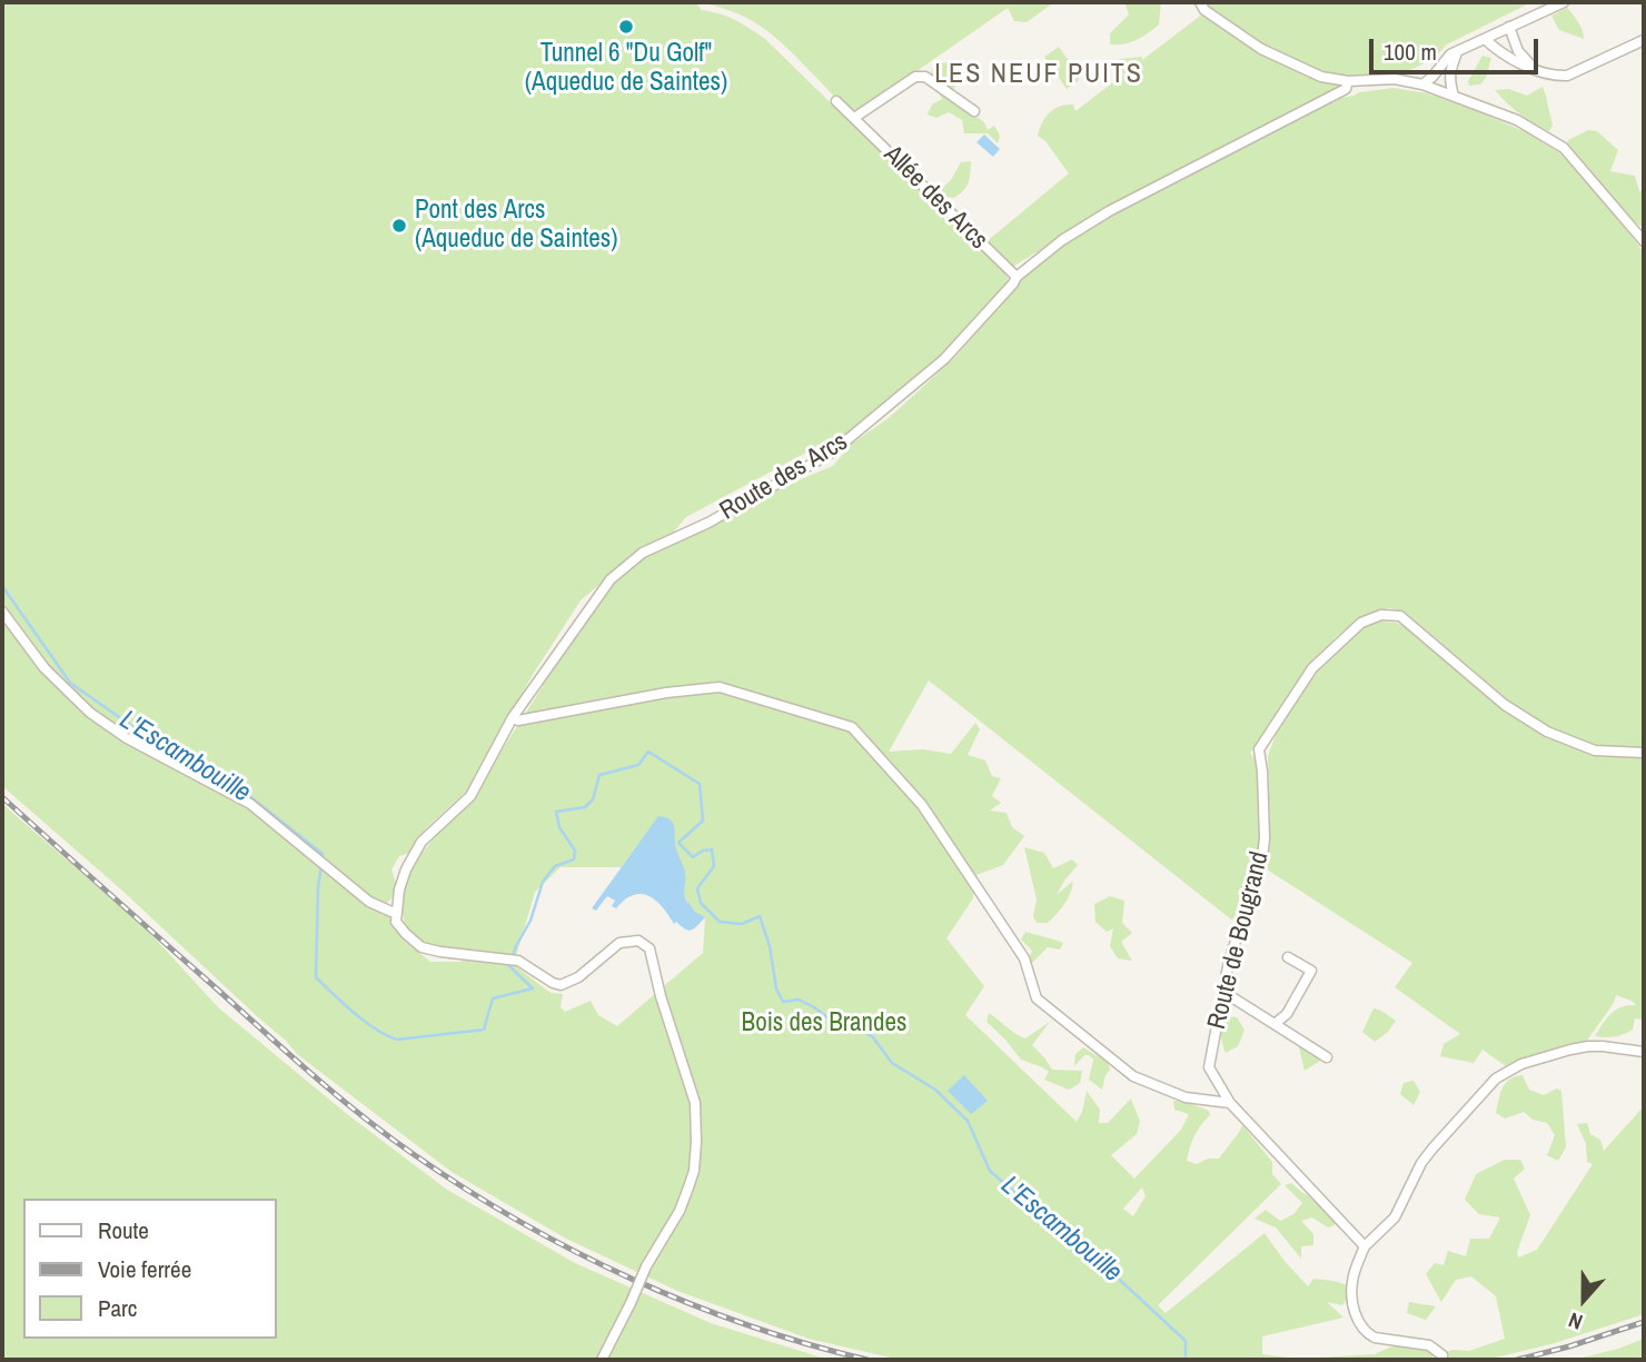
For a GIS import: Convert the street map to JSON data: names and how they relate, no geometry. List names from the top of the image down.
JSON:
{
  "streets": {
    "street": ["Allée des Arcs", "Route des Arcs", "Route de Bougrand"]
  },
  "crossings": [
    ["Allée des Arcs", "Route des Arcs"]
  ],
  "districts": ["LES NEUF PUITS"],
  "water": ["L'Escambouille"],
  "parks": ["Bois des Brandes"],
  "places": ["Tunnel 6 \"Du Golf\" (Aqueduc de Saintes)", "Pont des Arcs (Aqueduc de Saintes)"],
  "legend": ["Route", "Voie ferrée", "Parc"],
  "scale_bar": "100 m",
  "north": "bottom"
}
